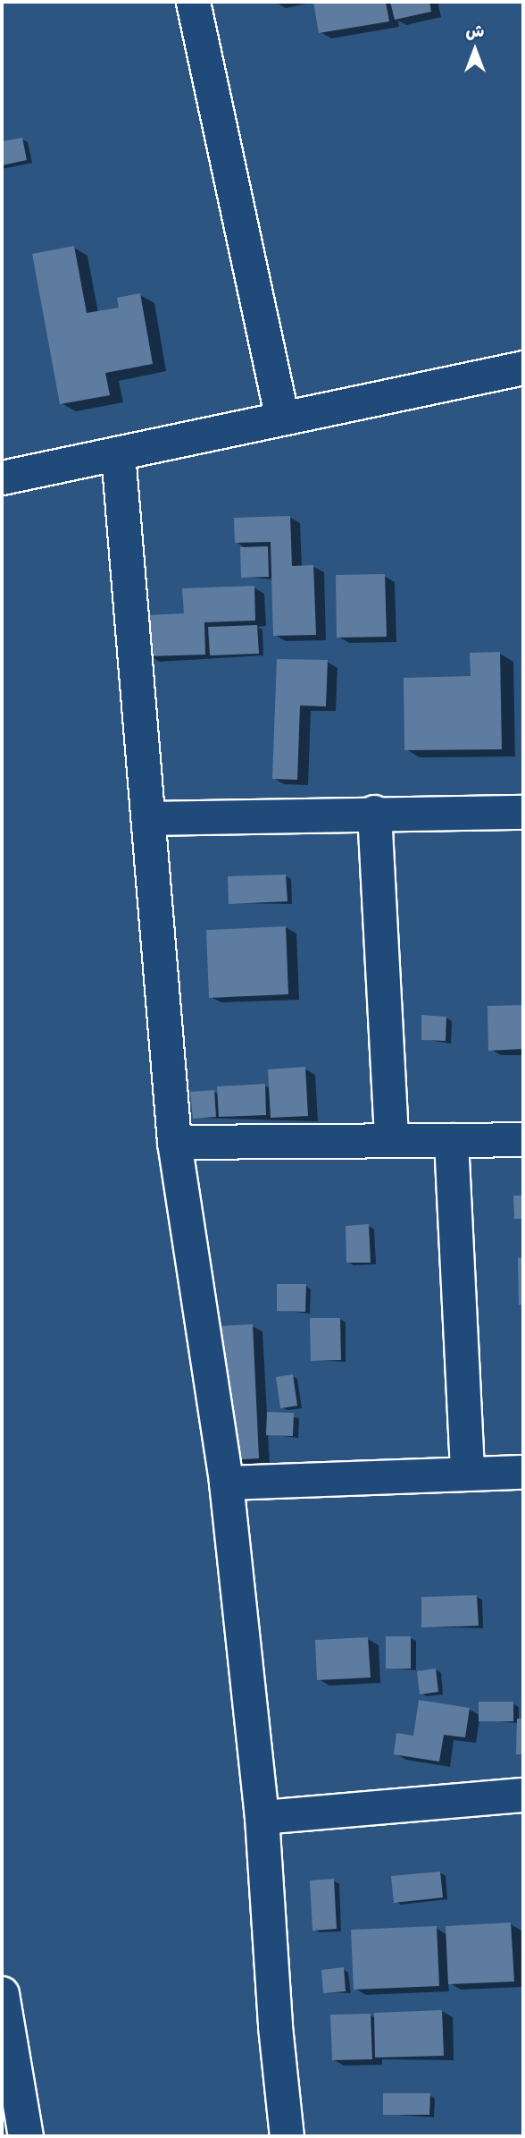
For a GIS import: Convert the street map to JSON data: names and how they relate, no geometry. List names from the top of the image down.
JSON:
{
  "north": "top"
}
